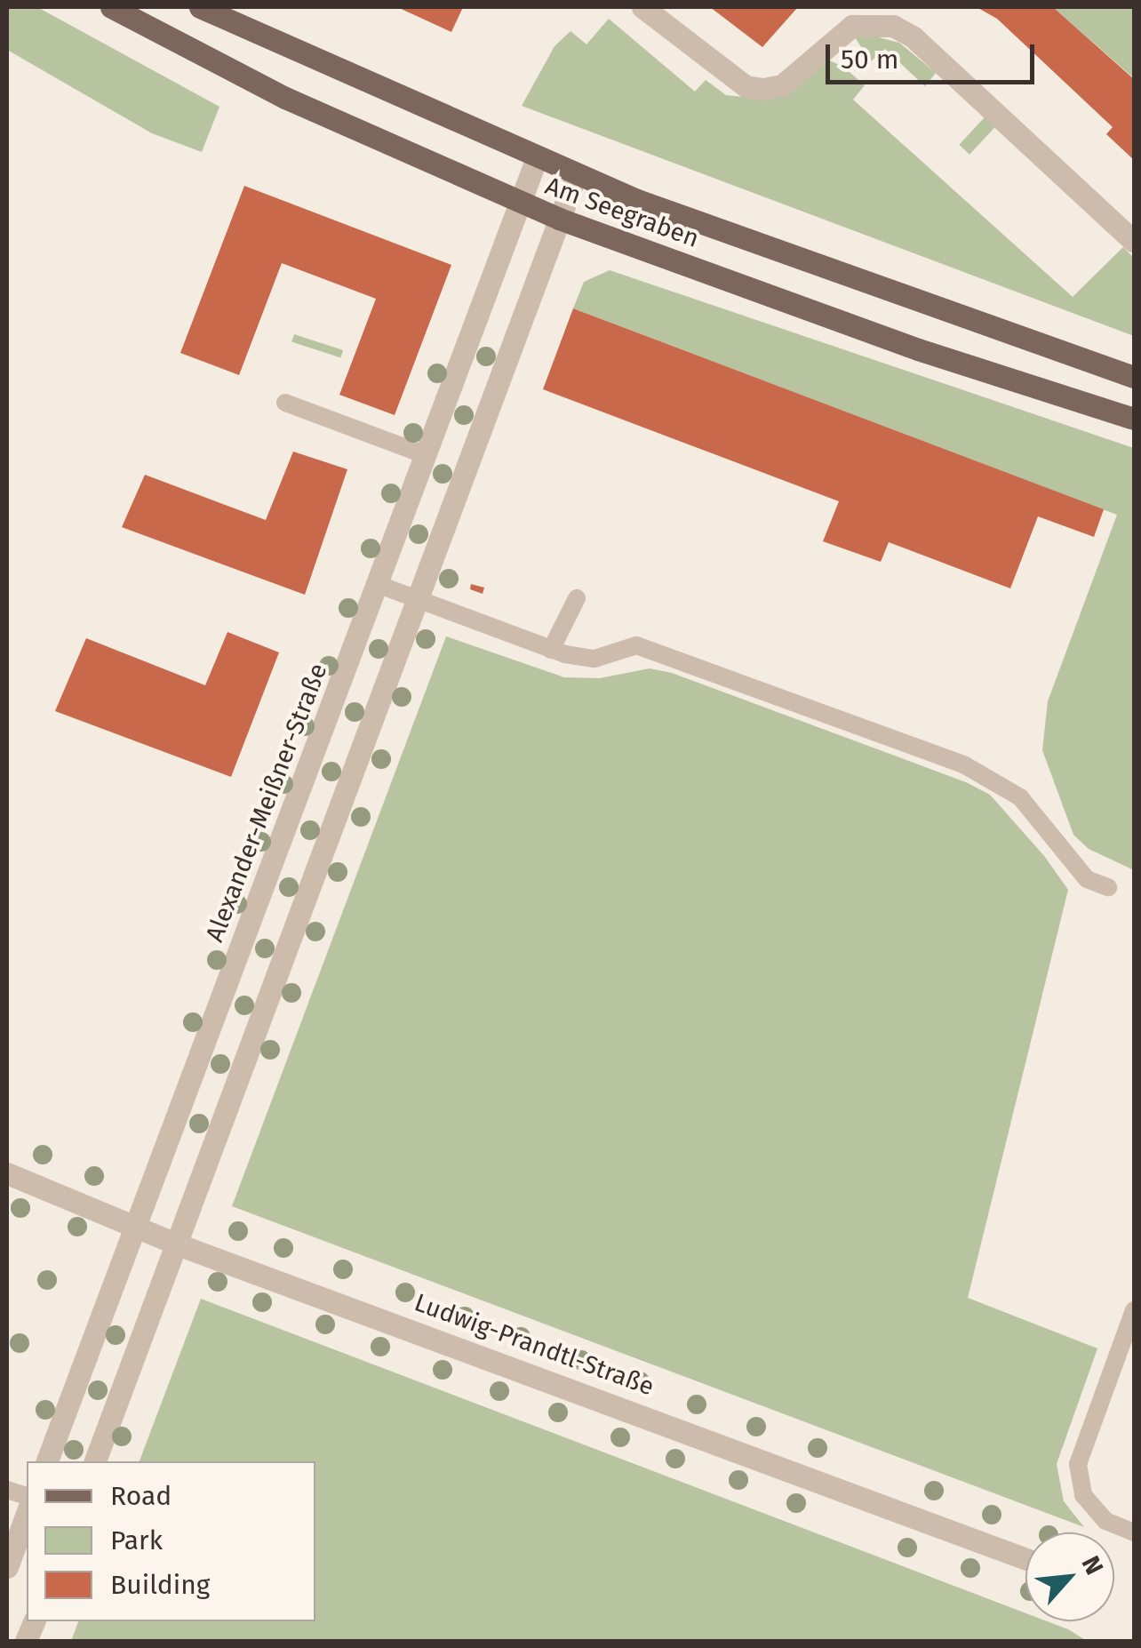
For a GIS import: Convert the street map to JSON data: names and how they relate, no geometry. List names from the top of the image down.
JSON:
{
  "streets": {
    "main road": ["Am Seegraben"],
    "street": ["Alexander-Meißner-Straße", "Ludwig-Prandtl-Straße"]
  },
  "crossings": [
    ["Am Seegraben", "Alexander-Meißner-Straße"],
    ["Alexander-Meißner-Straße", "Ludwig-Prandtl-Straße"]
  ],
  "legend": ["Road", "Park", "Building"],
  "scale_bar": "50 m",
  "north": "top right"
}
